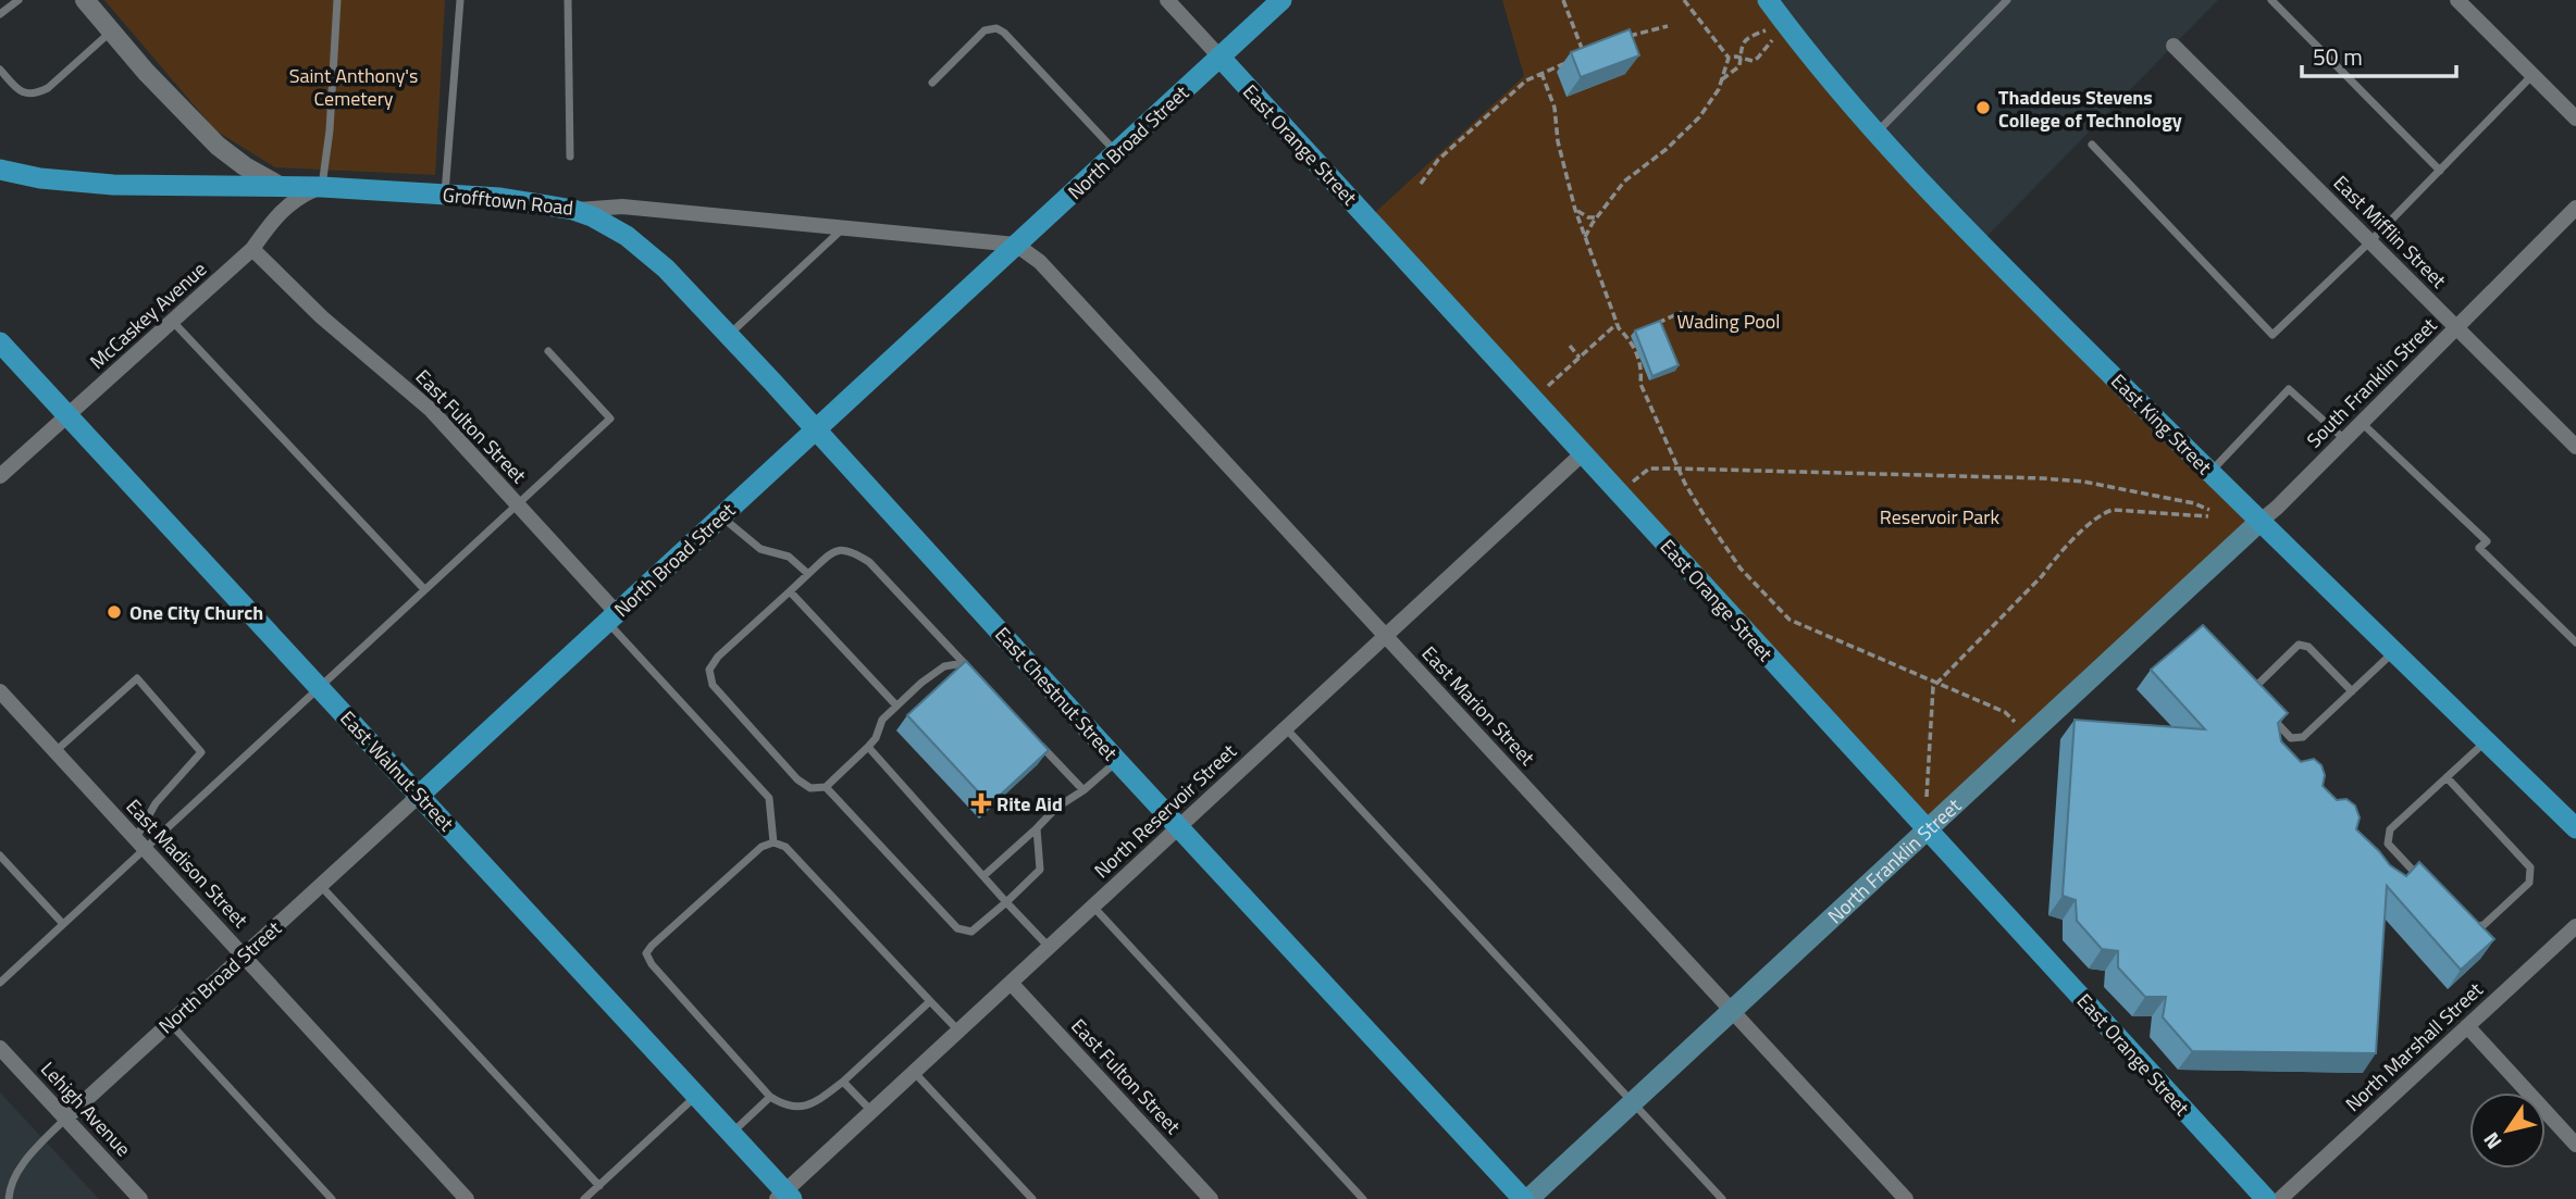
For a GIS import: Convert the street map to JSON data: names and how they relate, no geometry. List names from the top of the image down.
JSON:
{
  "streets": {
    "main road": [
      "North Broad Street",
      "East Orange Street",
      "Grofftown Road",
      "East King Street",
      "East Chestnut Street",
      "East Walnut Street",
      "North Franklin Street"
    ],
    "street": [
      "East Mifflin Street",
      "McCaskey Avenue",
      "South Franklin Street",
      "East Fulton Street",
      "East Marion Street",
      "North Reservoir Street",
      "East Madison Street",
      "North Marshall Street",
      "Lehigh Avenue"
    ]
  },
  "crossings": [
    ["North Broad Street", "East Orange Street"],
    ["North Broad Street", "Grofftown Road"],
    ["North Broad Street", "East Fulton Street"],
    ["North Broad Street", "East Chestnut Street"],
    ["North Broad Street", "East Marion Street"],
    ["North Broad Street", "East Walnut Street"],
    ["North Broad Street", "East Madison Street"],
    ["North Broad Street", "Lehigh Avenue"],
    ["East Orange Street", "North Reservoir Street"],
    ["East Orange Street", "North Franklin Street"],
    ["Grofftown Road", "McCaskey Avenue"],
    ["Grofftown Road", "East Chestnut Street"],
    ["Grofftown Road", "East Marion Street"],
    ["East Mifflin Street", "South Franklin Street"],
    ["McCaskey Avenue", "East Fulton Street"],
    ["McCaskey Avenue", "East Walnut Street"],
    ["South Franklin Street", "East King Street"],
    ["South Franklin Street", "North Franklin Street"],
    ["East King Street", "North Franklin Street"],
    ["East Fulton Street", "North Reservoir Street"],
    ["East Chestnut Street", "North Reservoir Street"],
    ["East Chestnut Street", "North Franklin Street"],
    ["East Marion Street", "North Reservoir Street"],
    ["East Marion Street", "North Franklin Street"],
    ["East Walnut Street", "North Reservoir Street"]
  ],
  "parks": ["Saint Anthony's Cemetery", "Wading Pool", "Reservoir Park"],
  "places": {
    "other": ["Thaddeus Stevens College of Technology", "One City Church"],
    "health": ["Rite Aid"]
  },
  "scale_bar": "50 m",
  "north": "bottom left"
}
